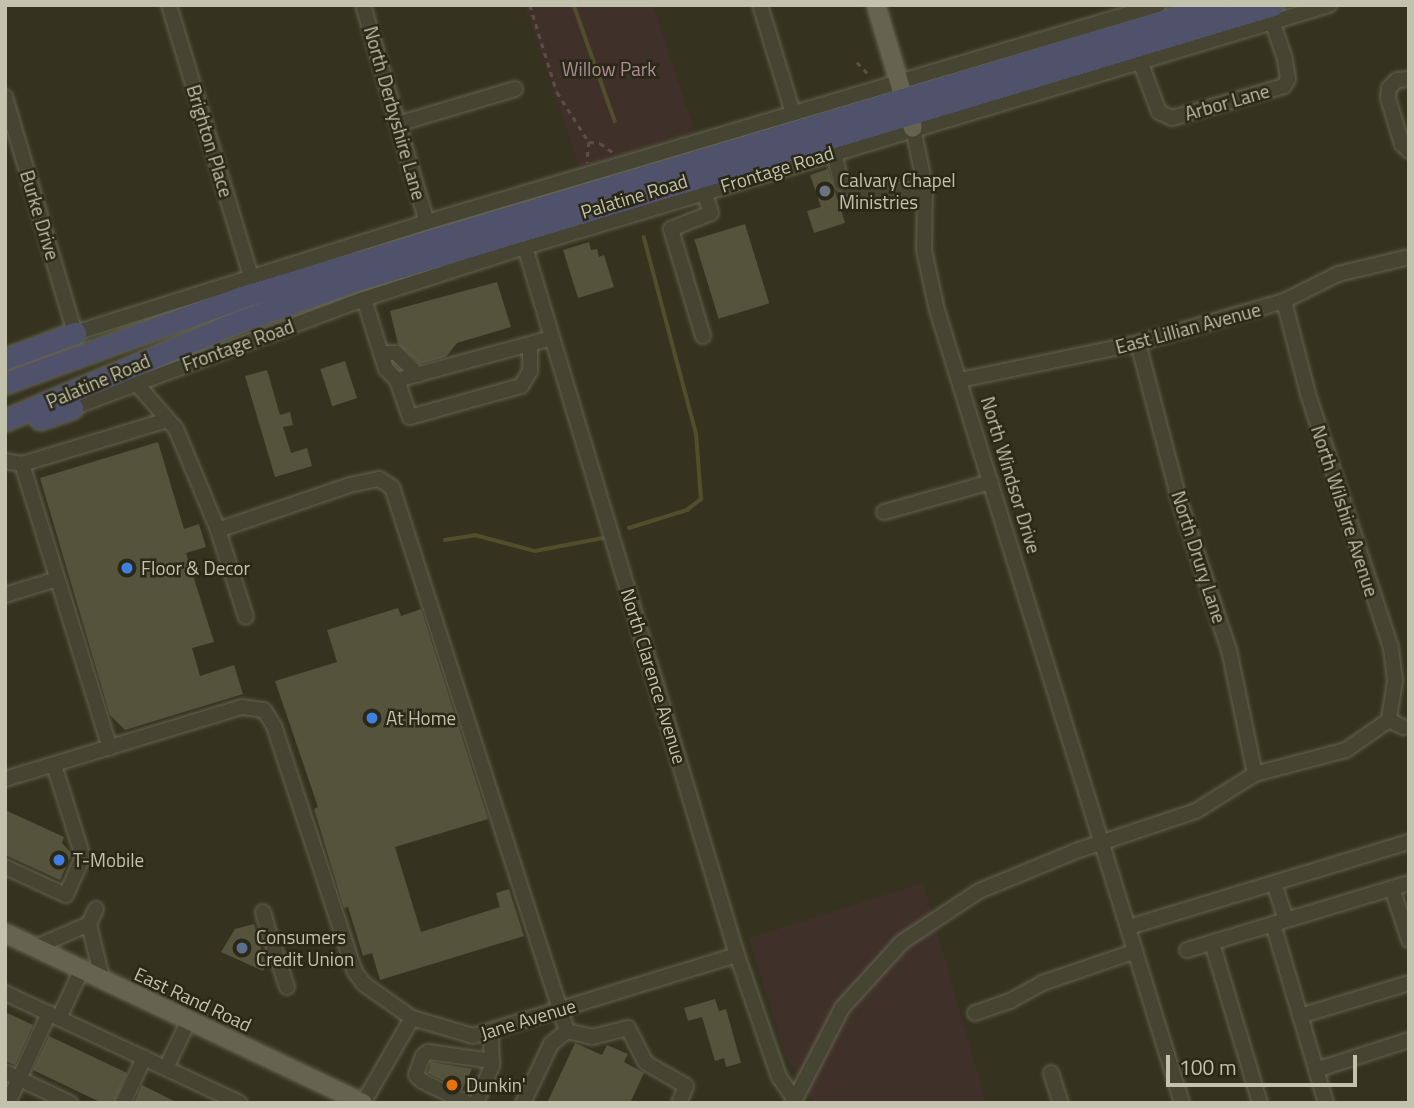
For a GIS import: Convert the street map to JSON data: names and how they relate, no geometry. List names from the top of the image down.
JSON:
{
  "streets": {
    "highway": ["Palatine Road"],
    "main road": ["North Windsor Drive", "East Rand Road"],
    "street": [
      "Arbor Lane",
      "North Derbyshire Lane",
      "Brighton Place",
      "Frontage Road",
      "Burke Drive",
      "East Lillian Avenue",
      "North Wilshire Avenue",
      "North Drury Lane",
      "North Clarence Avenue",
      "Jane Avenue"
    ]
  },
  "crossings": [
    ["Arbor Lane", "Frontage Road"],
    ["Arbor Lane", "Palatine Road"],
    ["North Derbyshire Lane", "Frontage Road"],
    ["Brighton Place", "Frontage Road"],
    ["Frontage Road", "Palatine Road"],
    ["Frontage Road", "Burke Drive"],
    ["Frontage Road", "North Windsor Drive"],
    ["Frontage Road", "North Clarence Avenue"],
    ["Palatine Road", "North Windsor Drive"],
    ["East Lillian Avenue", "North Windsor Drive"],
    ["East Lillian Avenue", "North Wilshire Avenue"],
    ["East Lillian Avenue", "North Drury Lane"],
    ["North Clarence Avenue", "Jane Avenue"]
  ],
  "parks": ["Willow Park"],
  "places": [
    "Calvary Chapel Ministries",
    "Floor & Decor",
    "At Home",
    "T-Mobile",
    "Consumers Credit Union",
    "Dunkin'"
  ],
  "scale_bar": "100 m"
}
